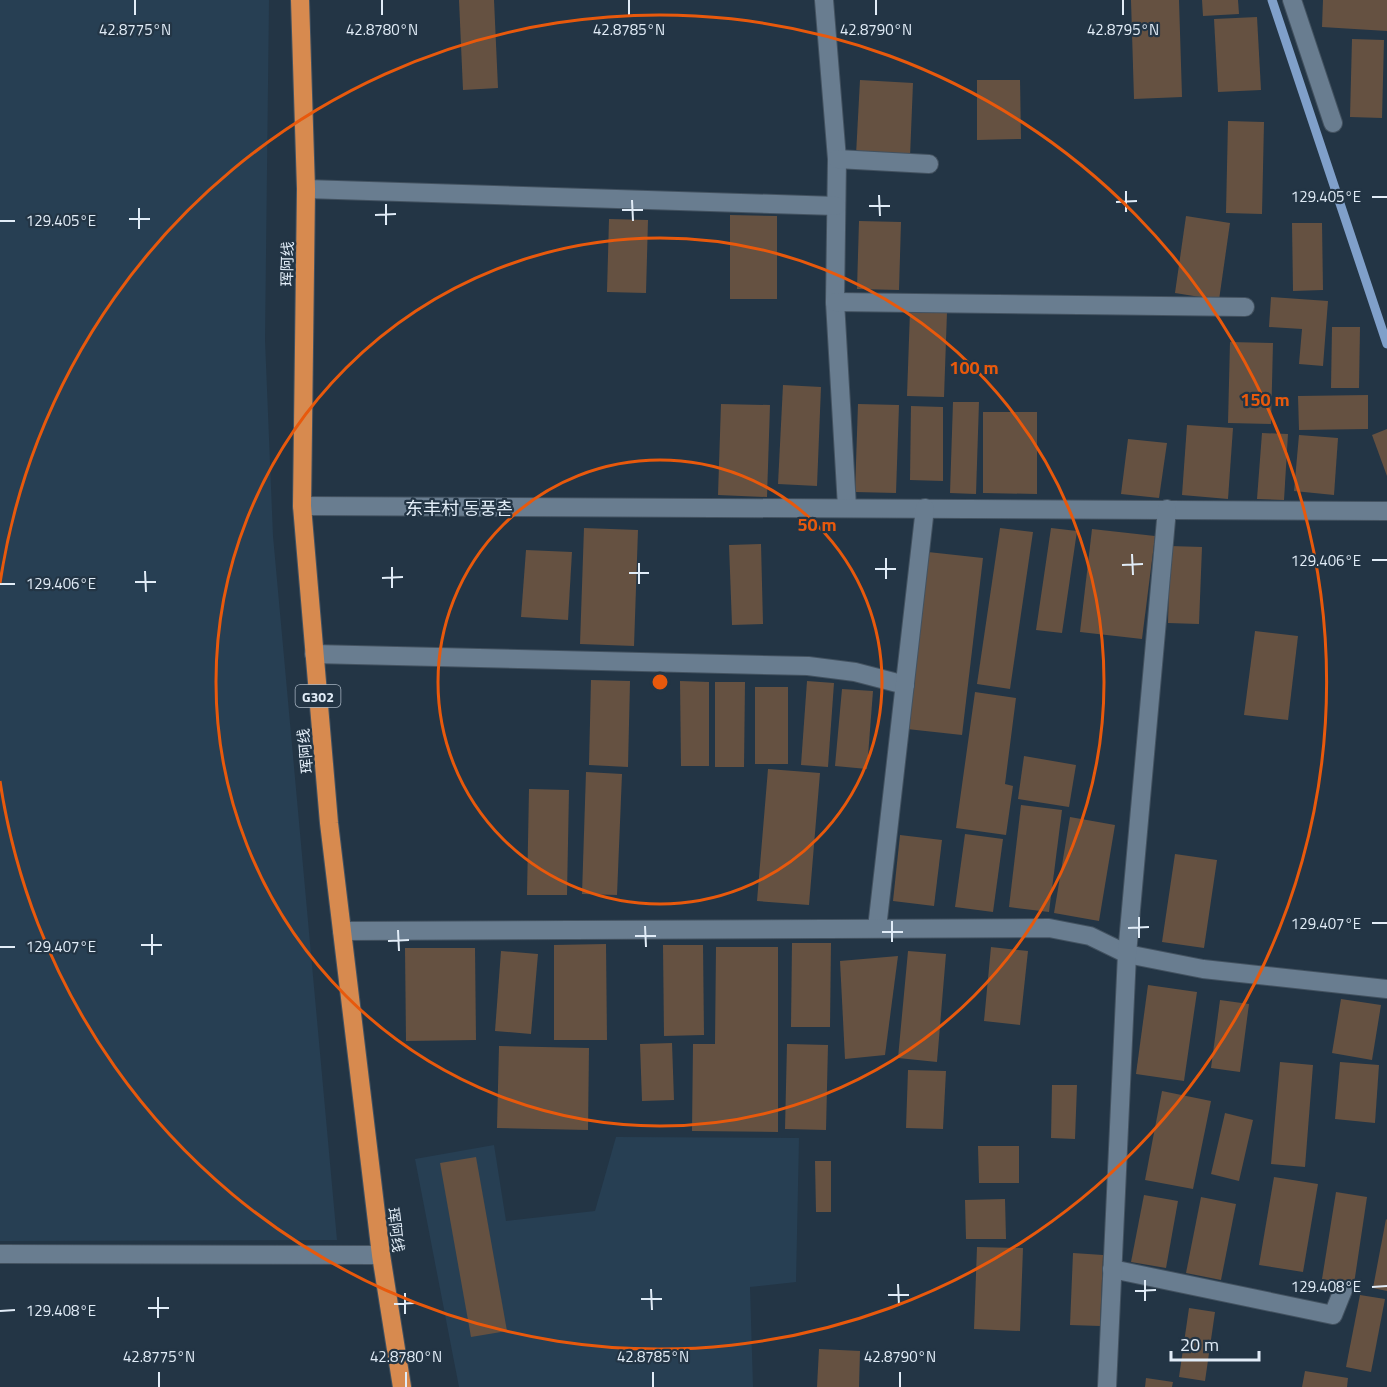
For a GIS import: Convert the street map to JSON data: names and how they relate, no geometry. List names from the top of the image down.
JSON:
{
  "streets": {
    "highway": ["珲阿线", "G302"]
  },
  "districts": ["东丰村 동풍촌"],
  "scale_bar": "20 m",
  "coordinates": [
    "42.8775°N",
    "42.8780°N",
    "42.8785°N",
    "42.8790°N",
    "42.8795°N",
    "129.405°E",
    "129.406°E",
    "129.407°E",
    "129.408°E"
  ],
  "rings": ["100 m", "150 m", "50 m"]
}
